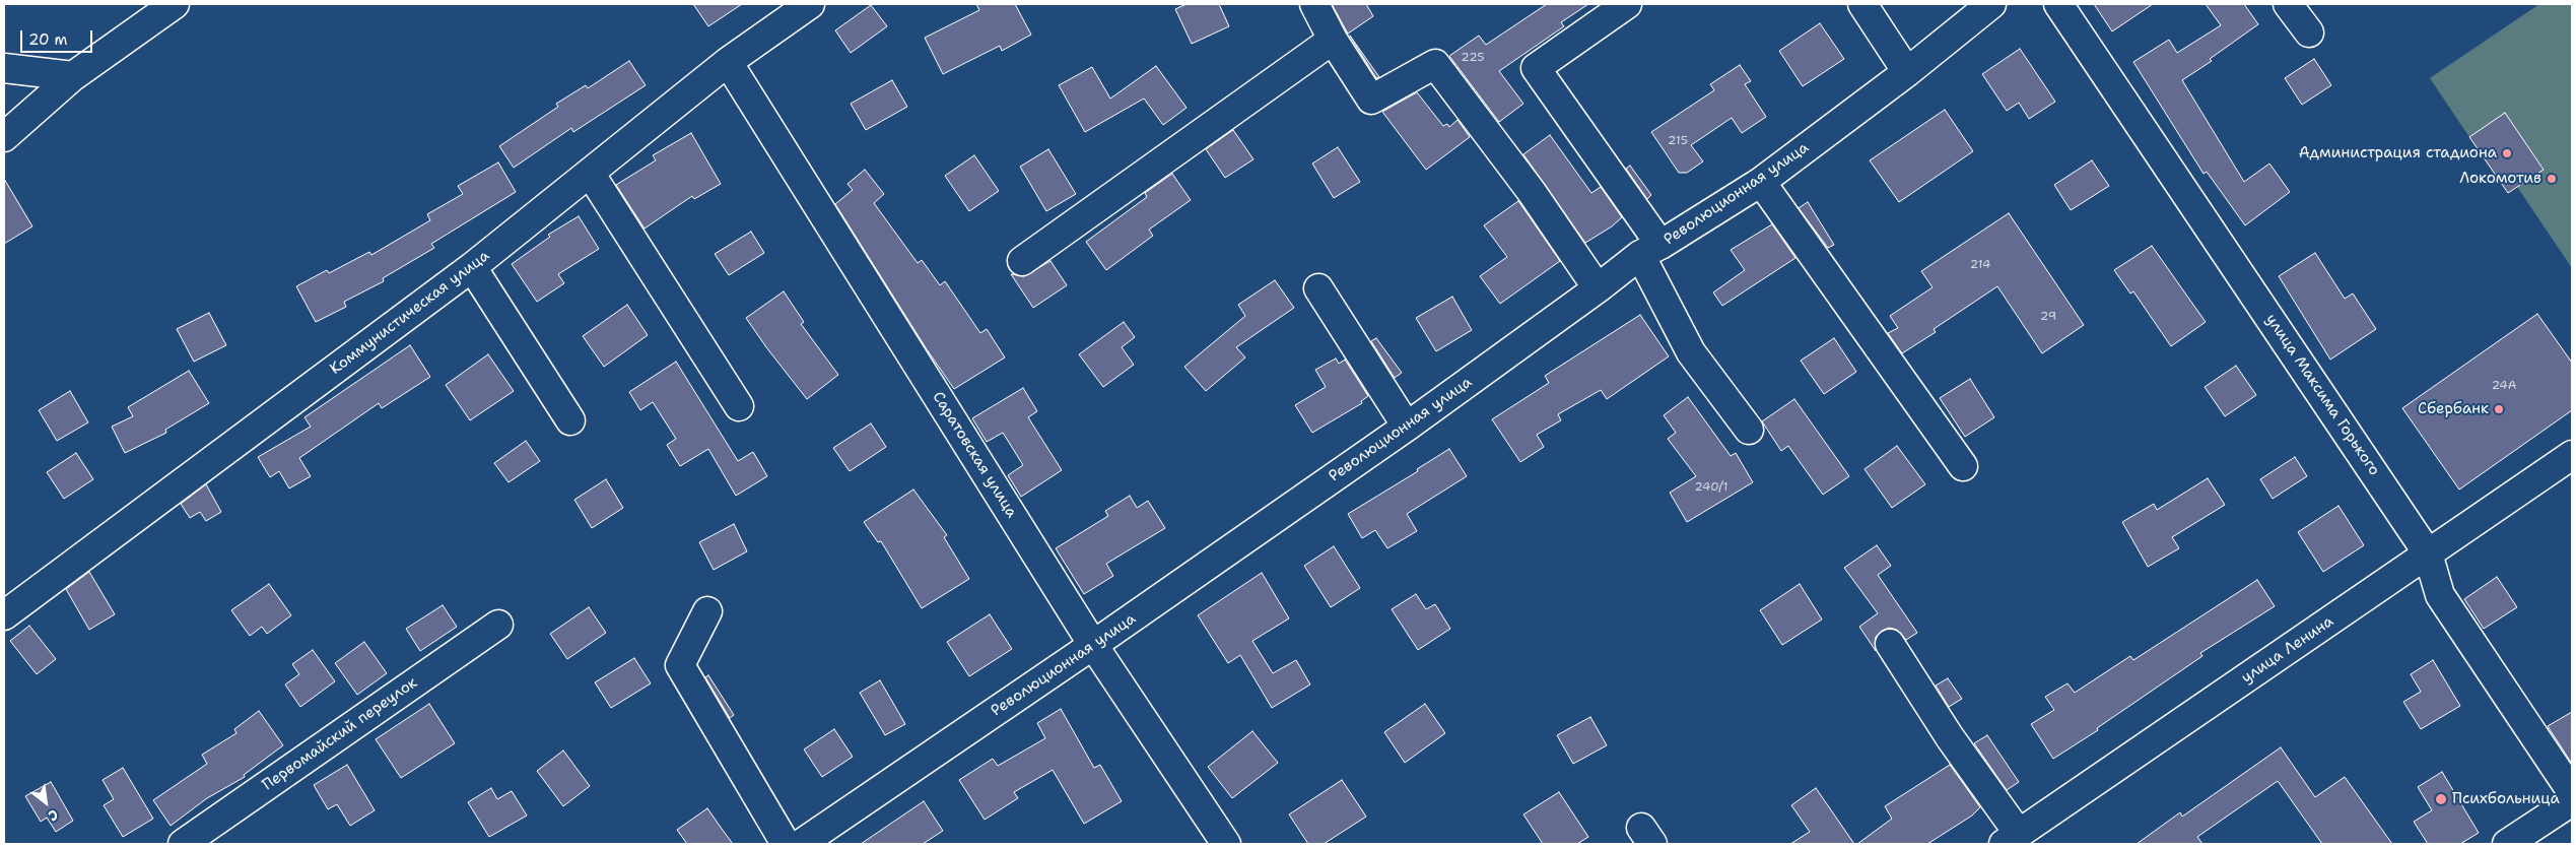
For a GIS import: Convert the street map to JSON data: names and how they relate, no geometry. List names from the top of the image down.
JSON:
{
  "streets": {
    "street": [
      "Революционная улица",
      "Коммунистическая улица",
      "улица Максима Горького",
      "Саратовская улица",
      "улица Ленина",
      "Первомайский переулок"
    ]
  },
  "crossings": [
    ["Революционная улица", "Саратовская улица"],
    ["Коммунистическая улица", "Саратовская улица"],
    ["улица Максима Горького", "улица Ленина"]
  ],
  "places": [
    "Администрация стадиона",
    "Локомотив",
    "Сбербанк",
    "Психбольница"
  ],
  "house_numbers": [
    "225",
    "215",
    "214",
    "29",
    "24А",
    "240/1"
  ],
  "scale_bar": "20 m",
  "north": "bottom right"
}
